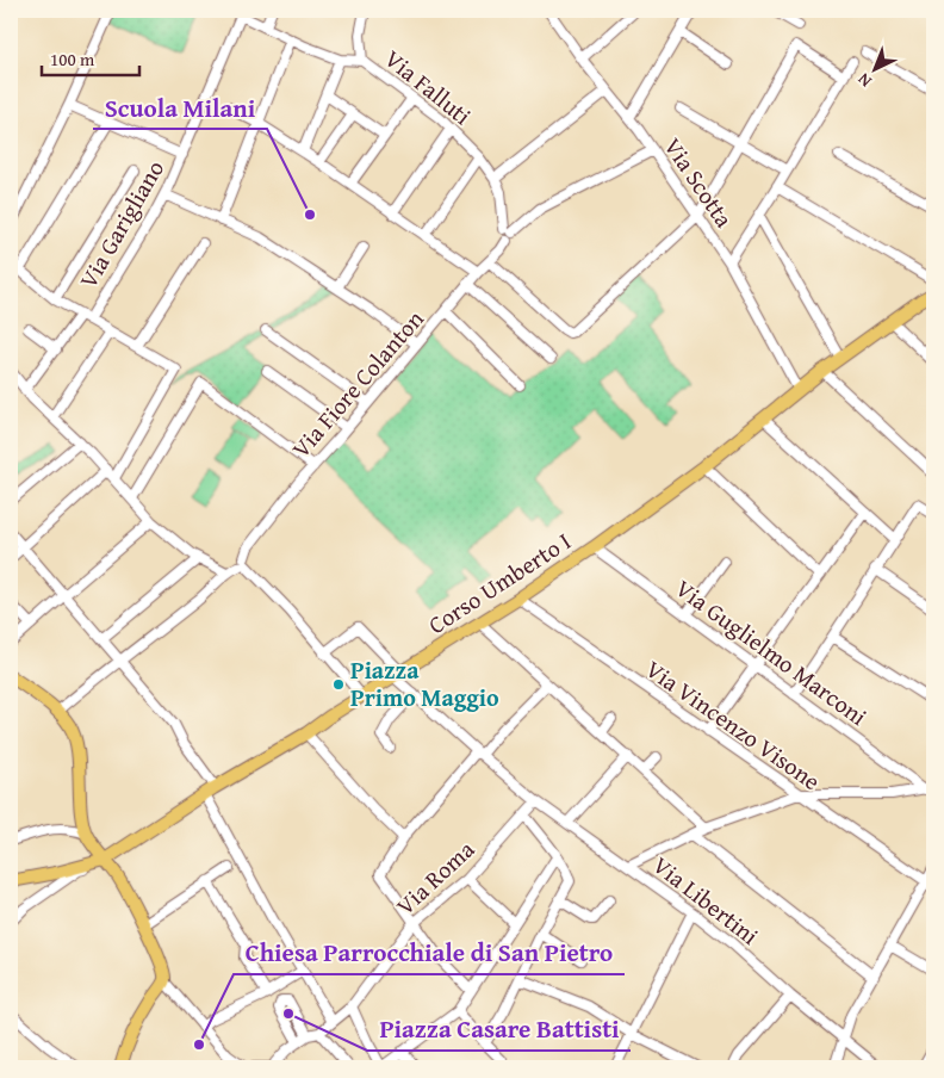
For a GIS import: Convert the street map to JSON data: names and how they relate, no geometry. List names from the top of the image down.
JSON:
{
  "streets": {
    "main road": ["Corso Umberto I"],
    "street": [
      "Via Falluti",
      "Via Scotta",
      "Via Garigliano",
      "Via Fiore Colanton",
      "Via Guglielmo Marconi",
      "Via Vincenzo Visone",
      "Via Roma",
      "Via Libertini"
    ]
  },
  "crossings": [
    ["Via Falluti", "Via Garigliano"],
    ["Via Falluti", "Via Fiore Colanton"],
    ["Via Scotta", "Corso Umberto I"],
    ["Corso Umberto I", "Via Guglielmo Marconi"],
    ["Corso Umberto I", "Via Vincenzo Visone"],
    ["Corso Umberto I", "Via Libertini"],
    ["Via Roma", "Via Libertini"]
  ],
  "places": [
    "Scuola Milani",
    "Piazza Primo Maggio",
    "Piazza Casare Battisti",
    "Chiesa Parrocchiale di San Pietro"
  ],
  "scale_bar": "100 m",
  "north": "bottom left"
}
